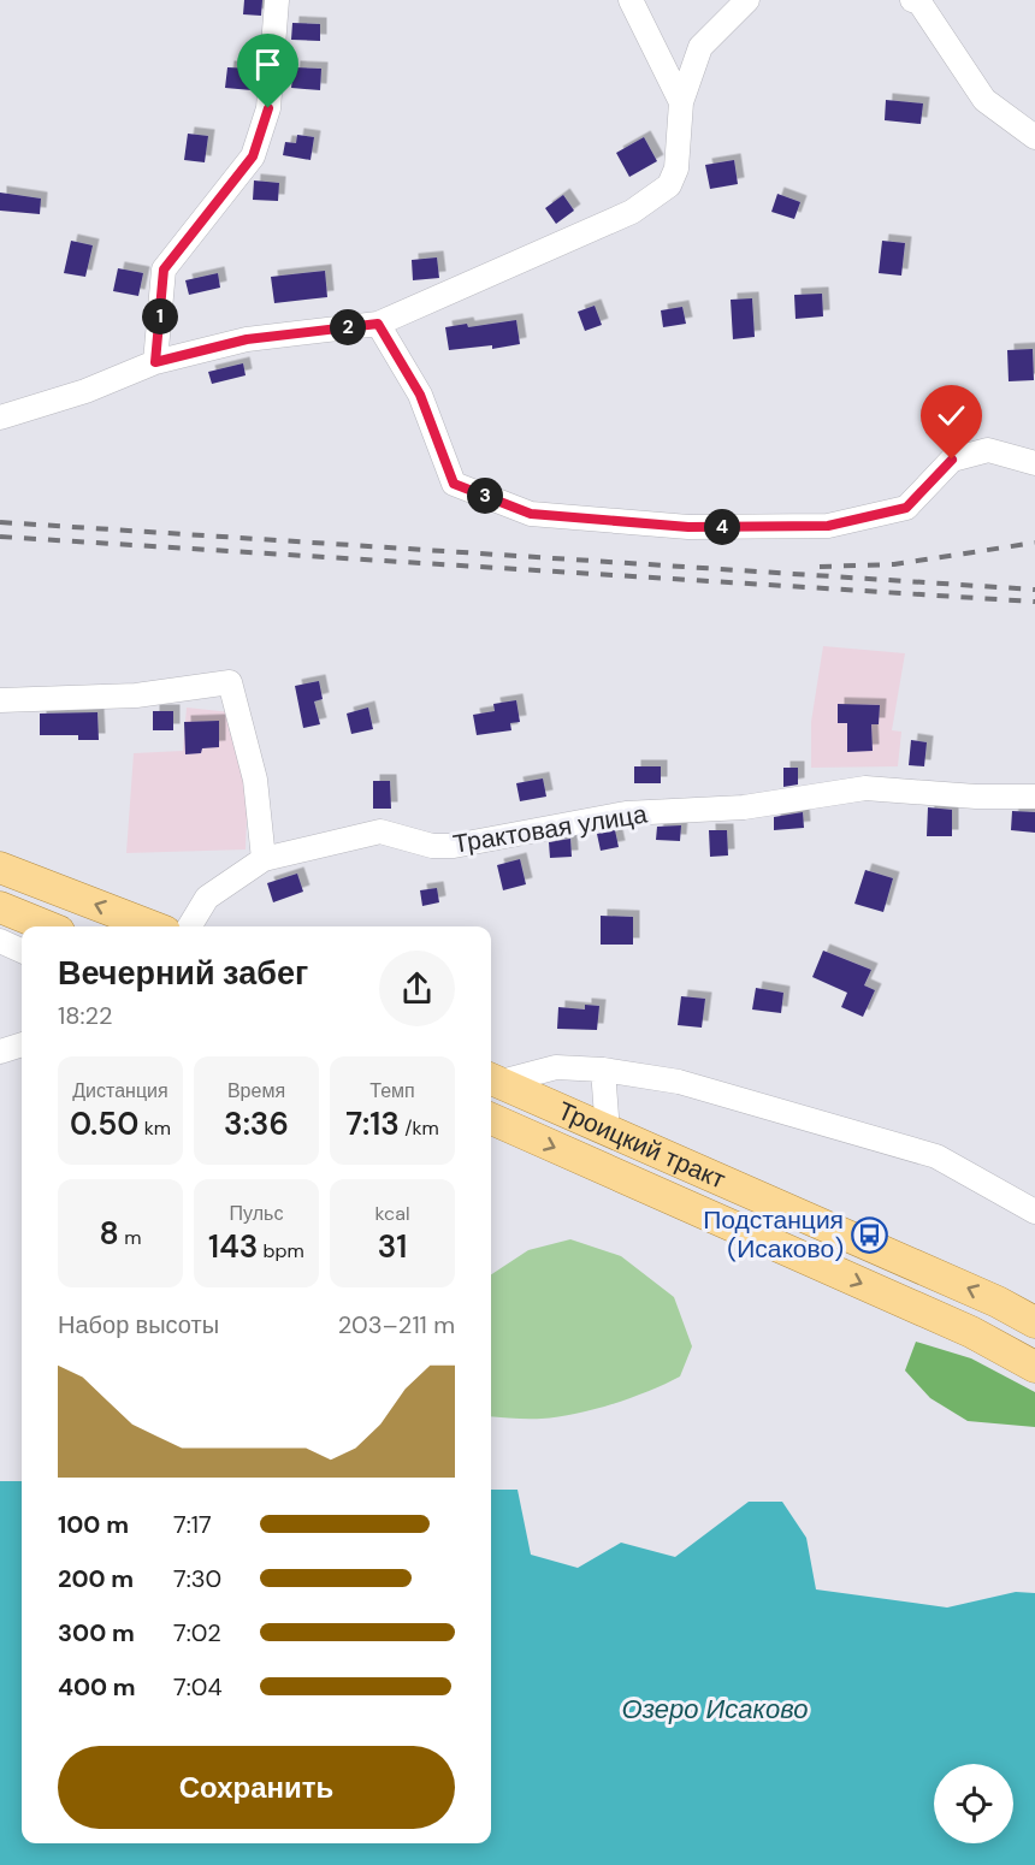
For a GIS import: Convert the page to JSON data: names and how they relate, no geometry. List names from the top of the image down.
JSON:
{
  "streets": {
    "main road": ["Троицкий тракт"],
    "street": ["Трактовая улица"]
  },
  "water": ["Озеро Исаково"],
  "places": {
    "bus stop": ["Подстанция (Исаково)"]
  },
  "page": {
    "pins": [
      "1",
      "2",
      "3",
      "4"
    ],
    "heading": ["Вечерний забег", "18:22"],
    "stats": [
      ["Дистанция", "0.50 km"],
      ["Время", "3:36"],
      ["Темп", "7:13 /km"],
      ["8 m"],
      ["Пульс", "143 bpm"],
      ["kcal", "31"]
    ],
    "chart": ["Набор высоты", "203–211 m"],
    "list": [
      {
        "name": "100 m",
        "note": "7:17"
      },
      {
        "name": "200 m",
        "note": "7:30"
      },
      {
        "name": "300 m",
        "note": "7:02"
      },
      {
        "name": "400 m",
        "note": "7:04"
      }
    ],
    "buttons": "Сохранить"
  }
}
